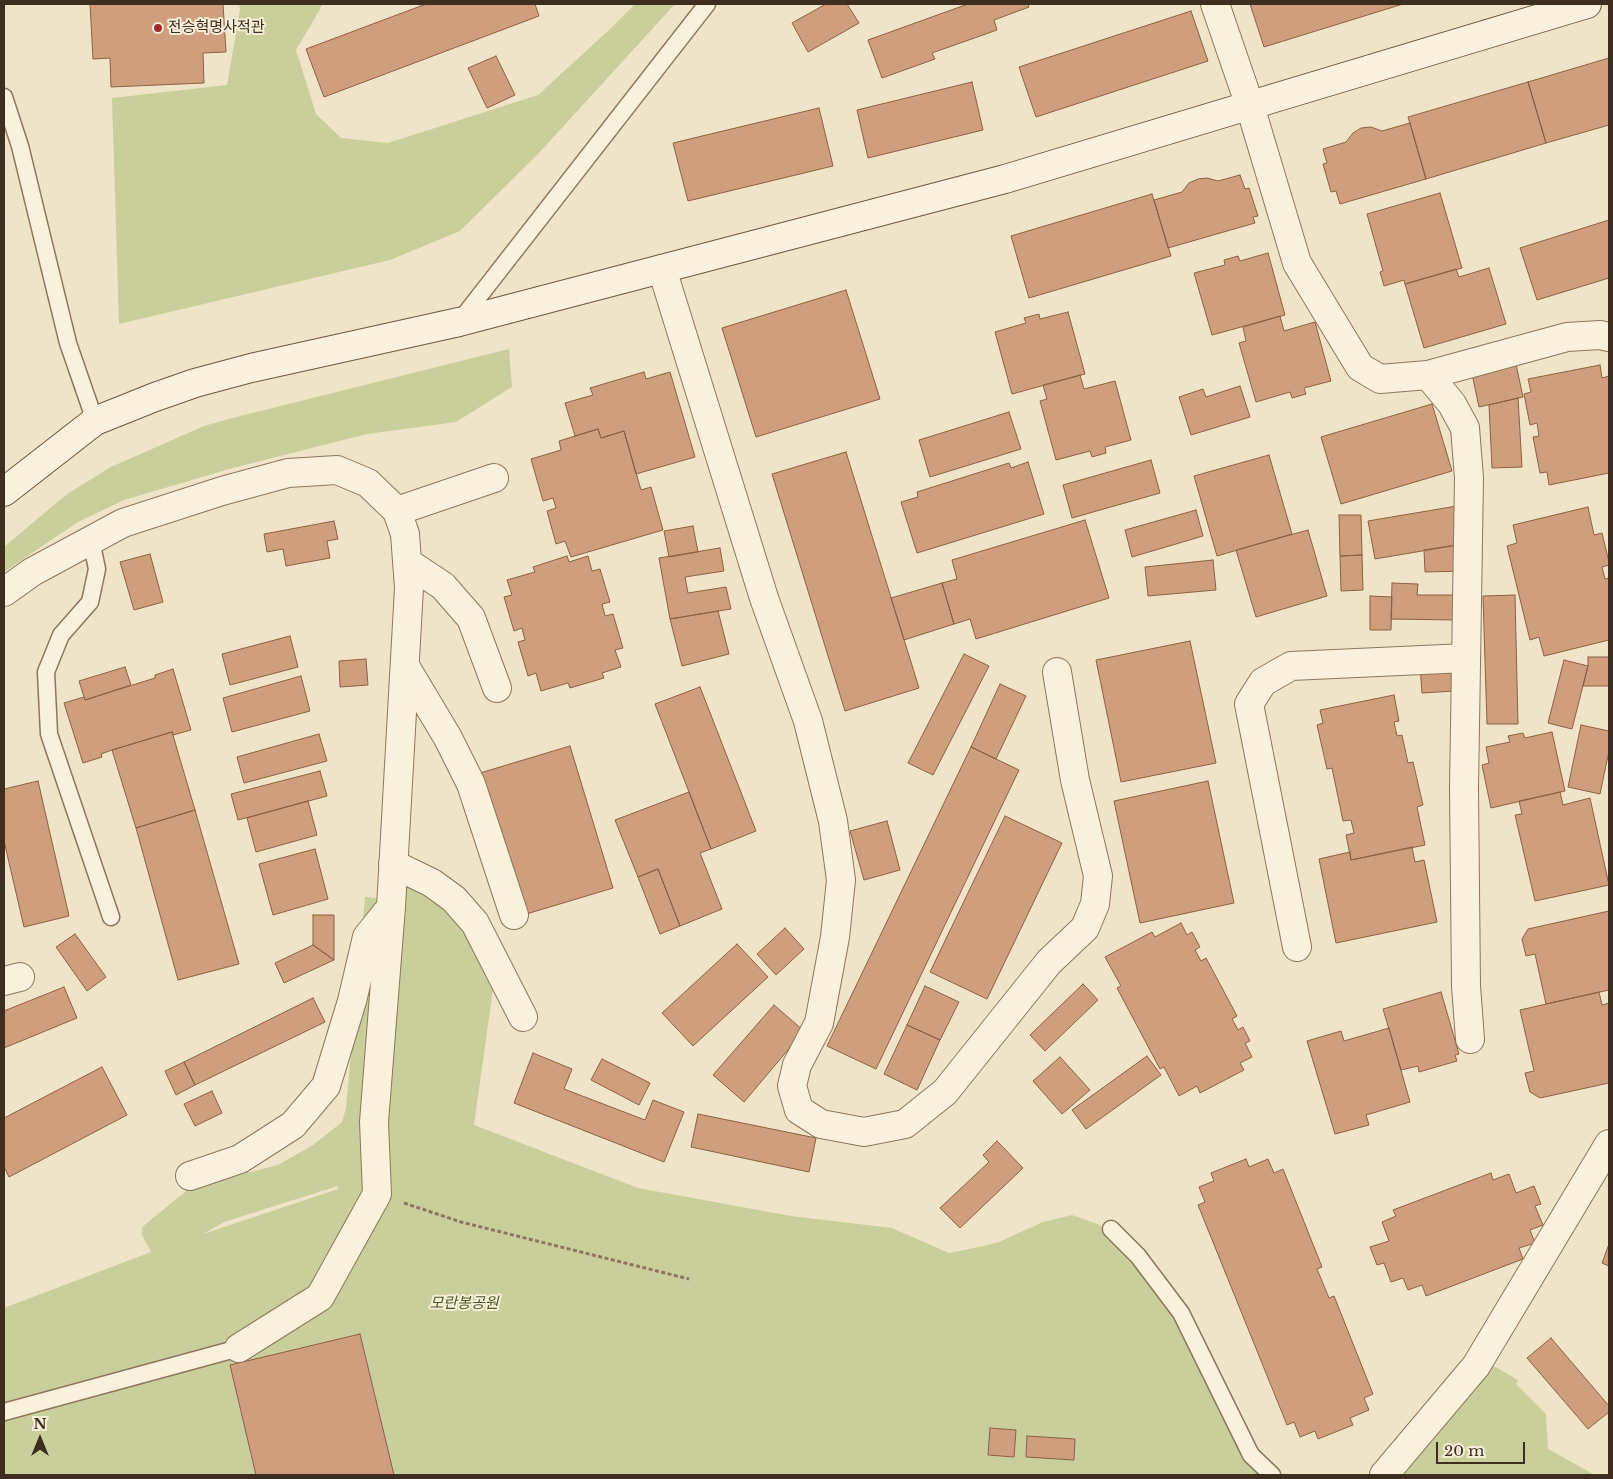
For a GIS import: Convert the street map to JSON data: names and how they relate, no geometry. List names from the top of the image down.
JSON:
{
  "parks": ["모란봉공원"],
  "places": ["전승혁명사적관"],
  "scale_bar": "20 m",
  "north": "top"
}
